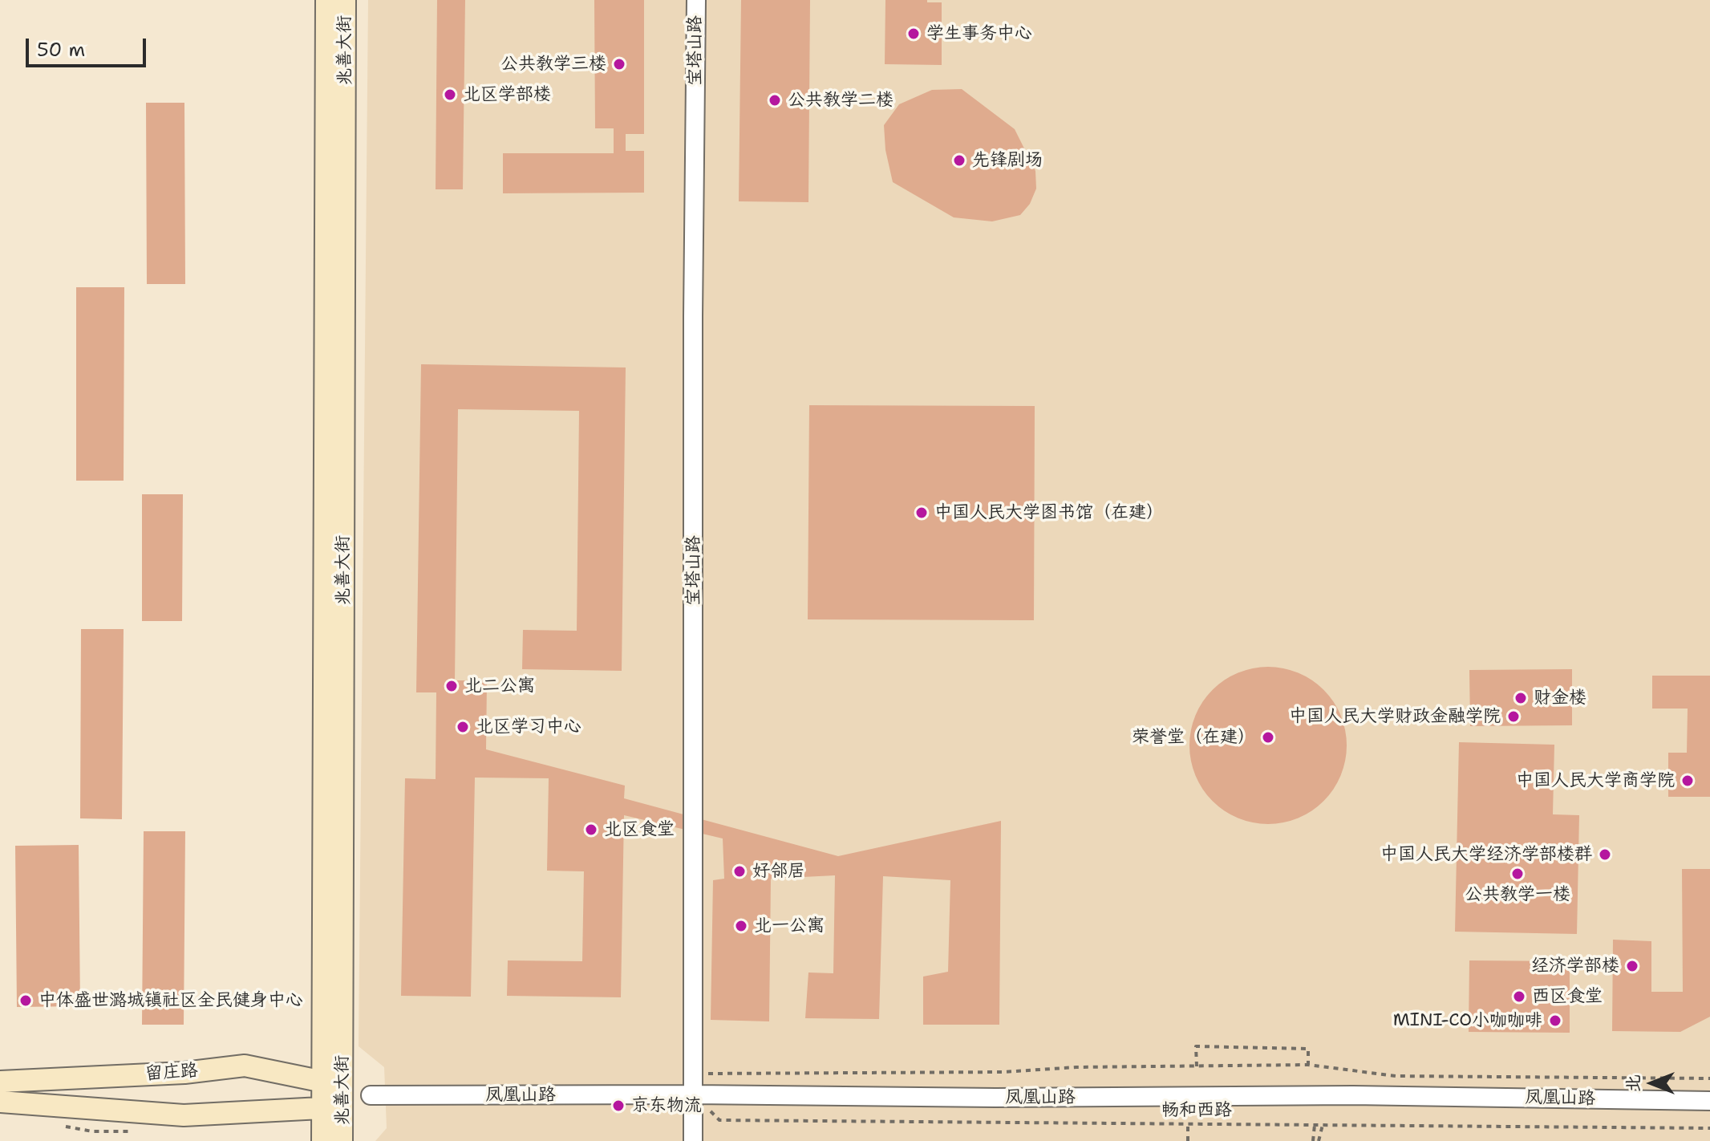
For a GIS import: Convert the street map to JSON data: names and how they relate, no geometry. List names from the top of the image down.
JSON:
{
  "streets": {
    "main road": ["兆善大街", "留庄路"],
    "street": ["宝塔山路", "凤凰山路"],
    "path": ["畅和西路"]
  },
  "crossings": [
    ["兆善大街", "留庄路"],
    ["宝塔山路", "凤凰山路"],
    ["宝塔山路", "畅和西路"],
    ["凤凰山路", "畅和西路"]
  ],
  "places": [
    "学生事务中心",
    "公共教学三楼",
    "北区学部楼",
    "公共教学二楼",
    "先锋剧场",
    "中国人民大学图书馆（在建）",
    "北二公寓",
    "财金楼",
    "中国人民大学财政金融学院",
    "北区学习中心",
    "荣誉堂（在建）",
    "中国人民大学商学院",
    "北区食堂",
    "中国人民大学经济学部楼群",
    "好邻居",
    "公共教学一楼",
    "北一公寓",
    "经济学部楼",
    "西区食堂",
    "中体盛世潞城镇社区全民健身中心",
    "MINI-CO小咖咖啡",
    "京东物流"
  ],
  "scale_bar": "50 m",
  "north": "left"
}
